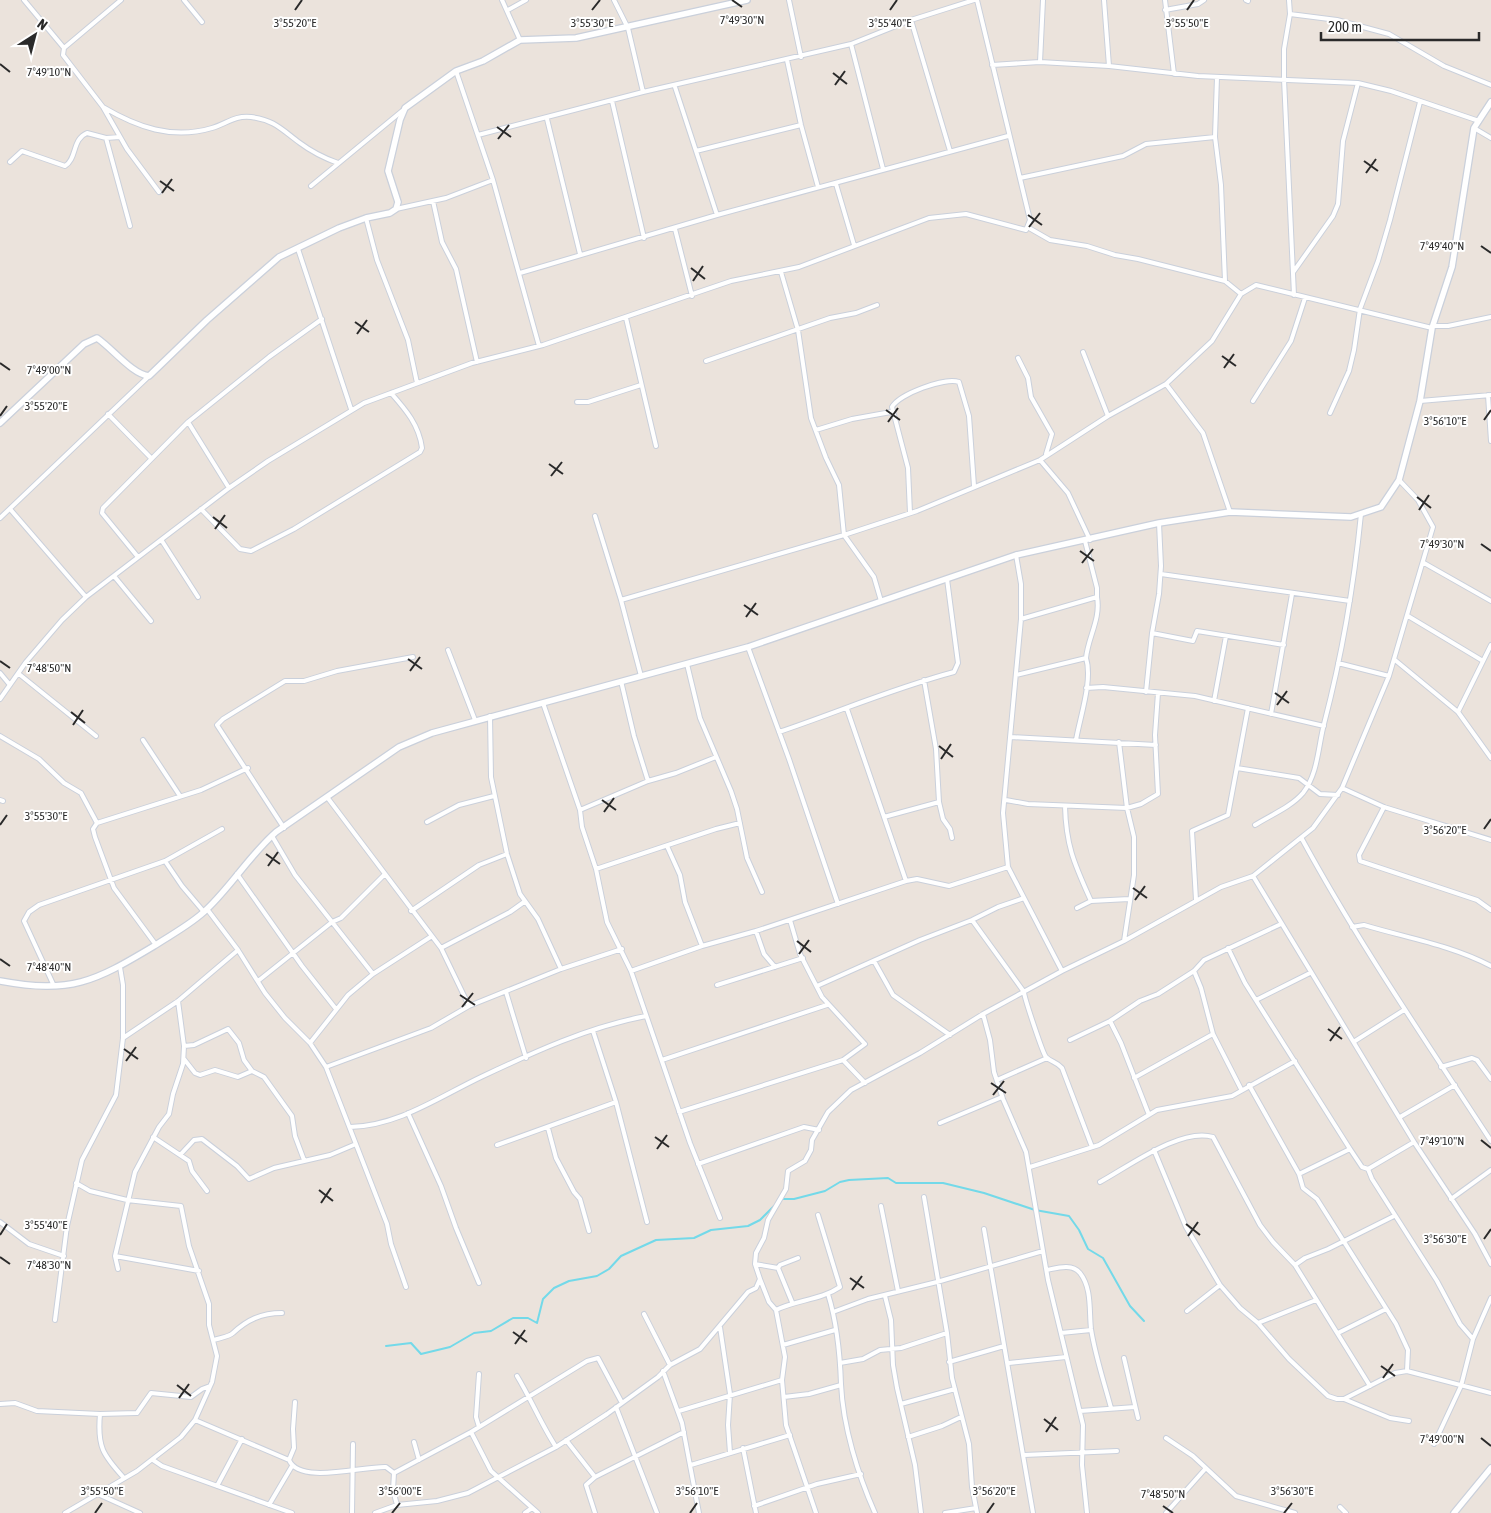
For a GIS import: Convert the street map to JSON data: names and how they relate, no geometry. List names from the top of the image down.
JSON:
{
  "scale_bar": "200 m",
  "north": "top right",
  "coordinates": [
    "7°49'30\"N",
    "3°55'20\"E",
    "3°55'40\"E",
    "3°55'50\"E",
    "3°55'30\"E",
    "7°49'10\"N",
    "7°49'40\"N",
    "7°49'00\"N",
    "3°56'10\"E",
    "7°48'50\"N",
    "3°56'20\"E",
    "7°48'40\"N",
    "3°56'30\"E",
    "7°48'30\"N",
    "3°56'00\"E"
  ]
}
